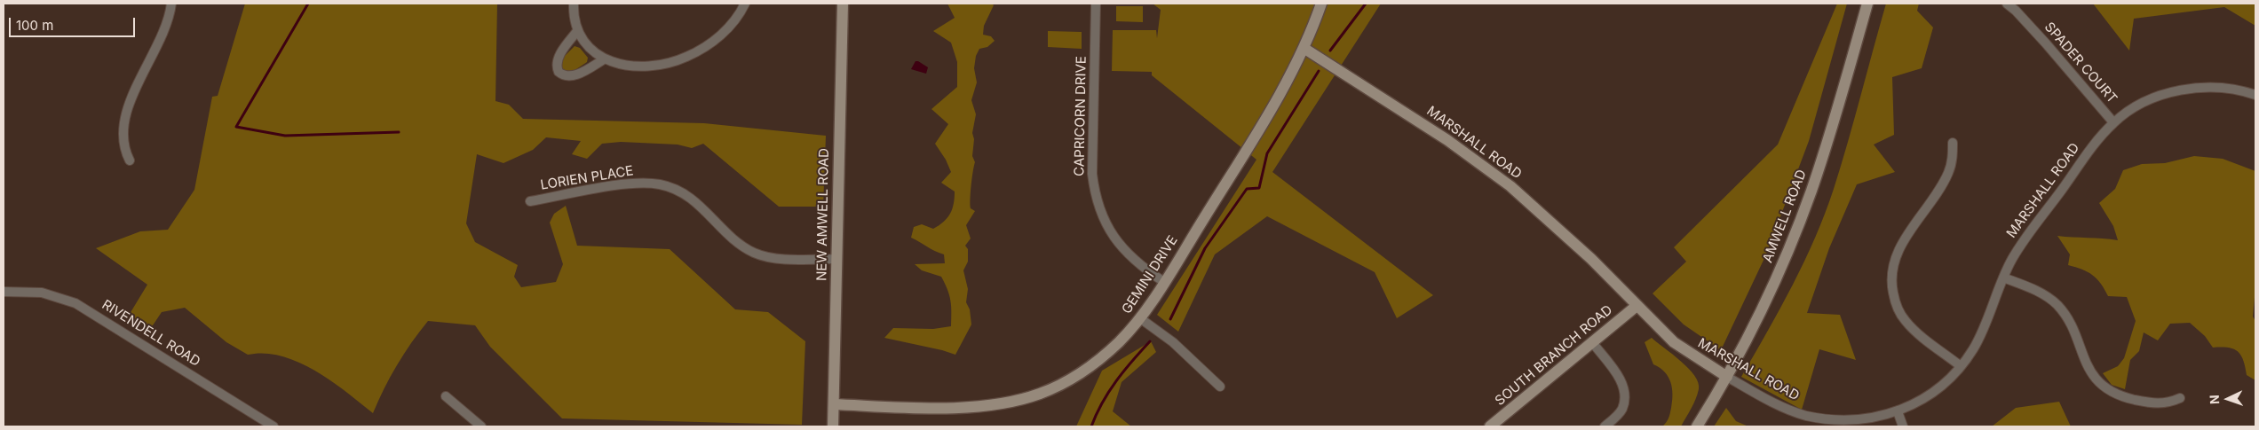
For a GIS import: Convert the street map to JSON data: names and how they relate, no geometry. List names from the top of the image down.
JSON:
{
  "streets": {
    "street": [
      "SPADER COURT",
      "CAPRICORN DRIVE",
      "MARSHALL ROAD",
      "LORIEN PLACE",
      "NEW AMWELL ROAD",
      "AMWELL ROAD",
      "GEMINI DRIVE",
      "RIVENDELL ROAD",
      "SOUTH BRANCH ROAD"
    ]
  },
  "crossings": [
    ["SPADER COURT", "MARSHALL ROAD"],
    ["CAPRICORN DRIVE", "GEMINI DRIVE"],
    ["MARSHALL ROAD", "AMWELL ROAD"],
    ["MARSHALL ROAD", "GEMINI DRIVE"],
    ["MARSHALL ROAD", "SOUTH BRANCH ROAD"],
    ["LORIEN PLACE", "NEW AMWELL ROAD"],
    ["NEW AMWELL ROAD", "GEMINI DRIVE"]
  ],
  "scale_bar": "100 m",
  "north": "left"
}
